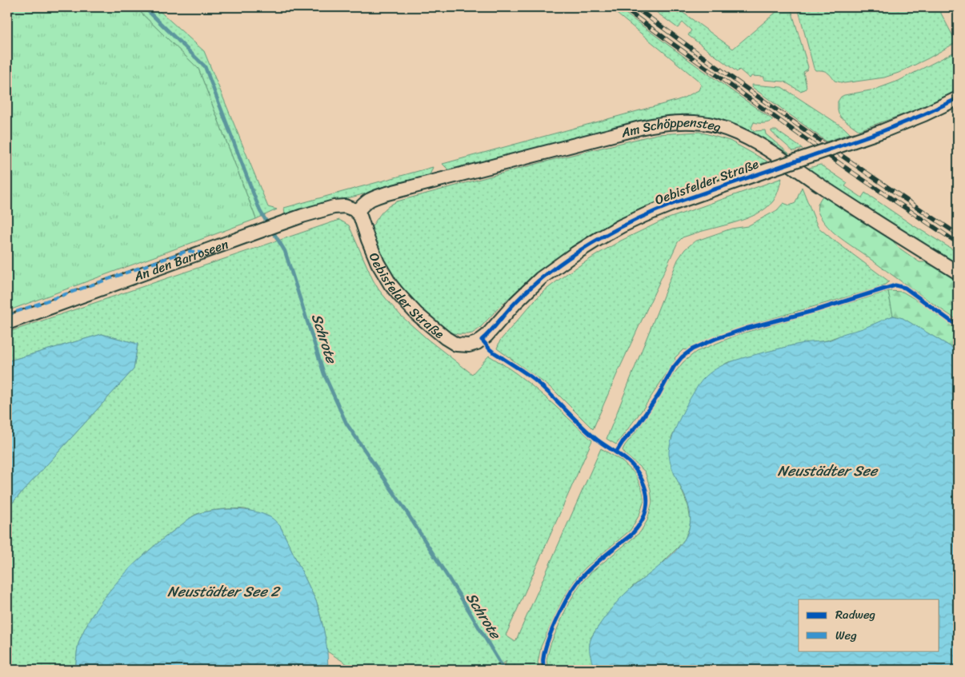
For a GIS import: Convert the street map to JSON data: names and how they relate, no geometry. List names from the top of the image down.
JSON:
{
  "streets": {
    "street": ["Am Schöppensteg", "Oebisfelder Straße", "An den Barroseen"]
  },
  "crossings": [
    ["Am Schöppensteg", "Oebisfelder Straße"],
    ["Am Schöppensteg", "An den Barroseen"],
    ["Oebisfelder Straße", "An den Barroseen"]
  ],
  "water": ["Schrote", "Neustädter See", "Neustädter See 2"],
  "legend": ["Radweg", "Weg"]
}
